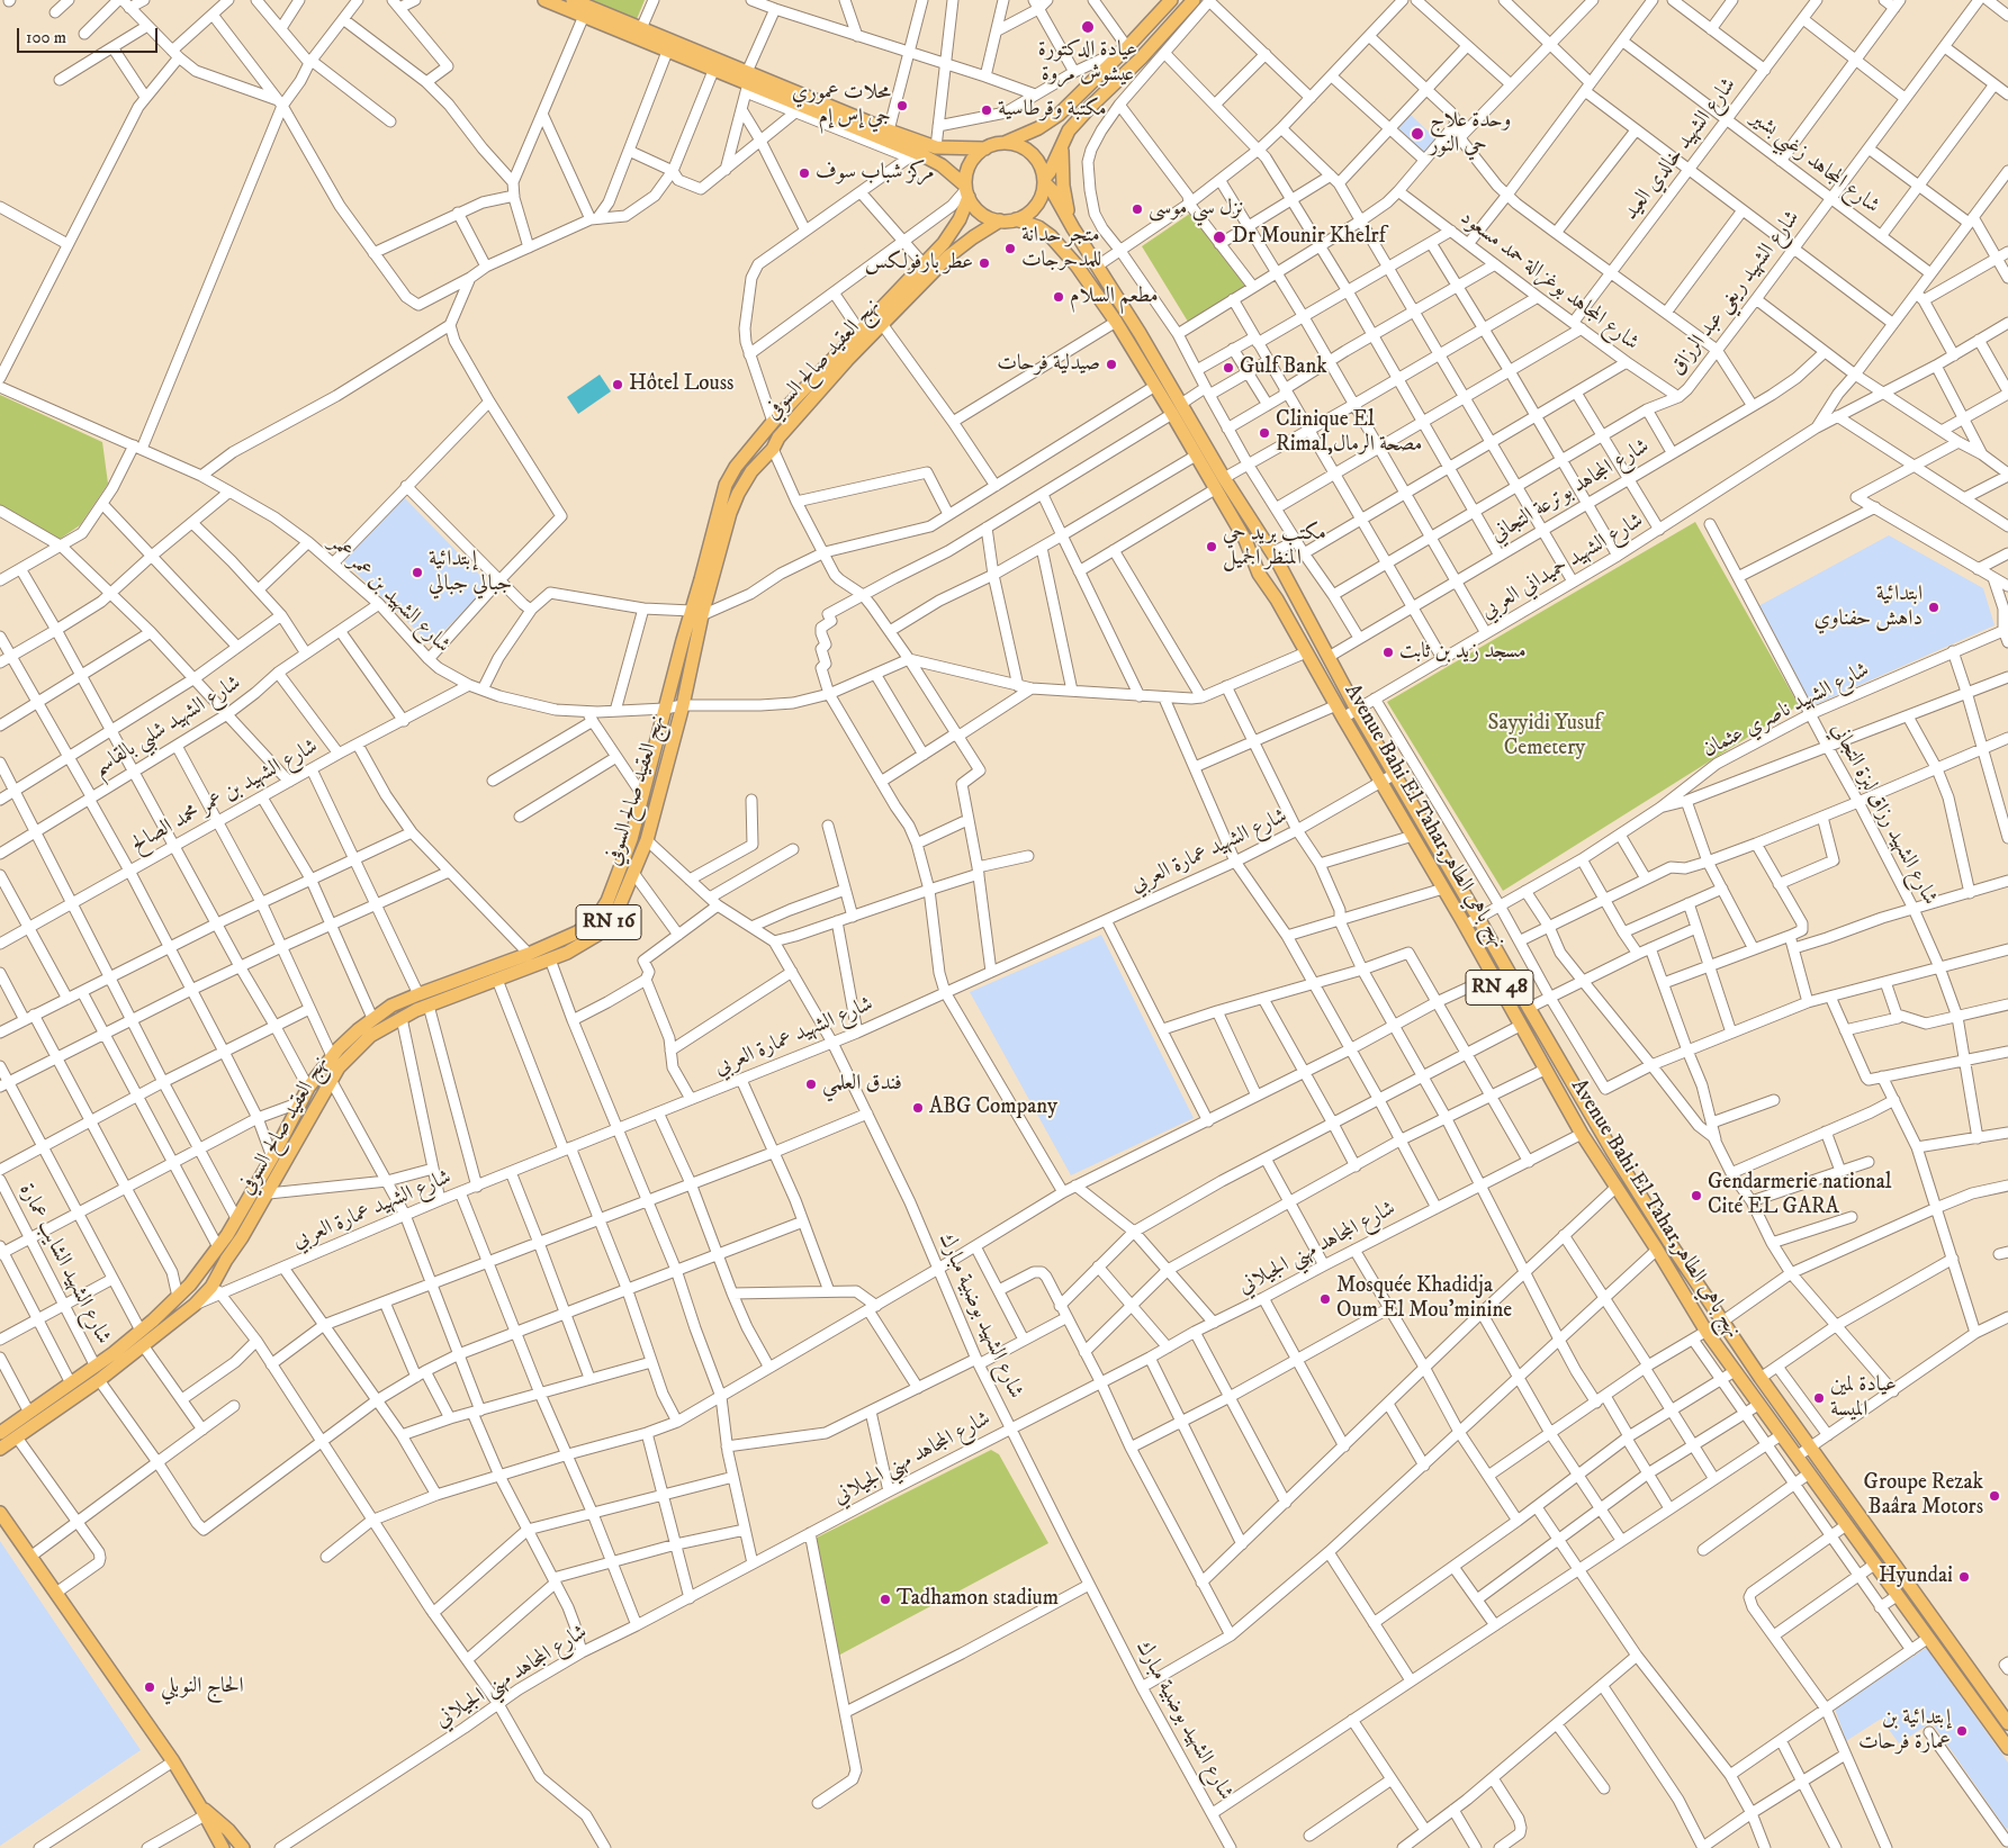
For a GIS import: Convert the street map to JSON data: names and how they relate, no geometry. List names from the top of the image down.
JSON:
{
  "streets": {
    "main road": [
      "نهج العقيد صالح السوفي",
      "Avenue Bahi El Tahar,نهج باهي الطاهر",
      "RN 16",
      "RN 48"
    ],
    "street": [
      "شارع الشهيد خالدي العيد",
      "شارع المجاهد زغبي بشير",
      "شارع المجاهد بوغزالة حمد مسعود",
      "شارع الشهيد ريغي عبد الرزاق",
      "شارع المجاهد بوترعة التجاني",
      "شارع الشهيد حميداني العربي",
      "شارع الشهيد بن عمر عمر",
      "شارع الشهيد ناصري عثمان",
      "شارع الشهيد شلبي بالقاسم",
      "شارع الشهيد بن عمر محمد الصالح",
      "شارع الشهيد رزاق لبزة التجاني",
      "شارع الشهيد عمارة العربي",
      "شارع المجاهد مهني الجيلاني",
      "شارع الشهيد الشايب عمارة",
      "شارع الشهيد بوضبية مبارك"
    ]
  },
  "crossings": [
    ["شارع الشهيد خالدي العيد", "شارع المجاهد زغبي بشير"],
    ["شارع الشهيد خالدي العيد", "شارع المجاهد بوغزالة حمد مسعود"],
    ["شارع المجاهد زغبي بشير", "شارع الشهيد ريغي عبد الرزاق"],
    ["شارع المجاهد بوغزالة حمد مسعود", "شارع الشهيد ريغي عبد الرزاق"],
    ["نهج العقيد صالح السوفي", "شارع الشهيد بن عمر عمر"],
    ["نهج العقيد صالح السوفي", "Avenue Bahi El Tahar,نهج باهي الطاهر"],
    ["نهج العقيد صالح السوفي", "شارع الشهيد عمارة العربي"],
    ["نهج العقيد صالح السوفي", "شارع الشهيد الشايب عمارة"],
    ["نهج العقيد صالح السوفي", "شارع الشهيد بوضبية مبارك"],
    ["شارع المجاهد بوترعة التجاني", "Avenue Bahi El Tahar,نهج باهي الطاهر"],
    ["شارع الشهيد حميداني العربي", "Avenue Bahi El Tahar,نهج باهي الطاهر"],
    ["شارع الشهيد بن عمر عمر", "شارع الشهيد شلبي بالقاسم"],
    ["شارع الشهيد بن عمر عمر", "شارع الشهيد بن عمر محمد الصالح"],
    ["شارع الشهيد ناصري عثمان", "شارع الشهيد رزاق لبزة التجاني"],
    ["شارع الشهيد ناصري عثمان", "Avenue Bahi El Tahar,نهج باهي الطاهر"],
    ["Avenue Bahi El Tahar,نهج باهي الطاهر", "شارع الشهيد عمارة العربي"],
    ["Avenue Bahi El Tahar,نهج باهي الطاهر", "شارع المجاهد مهني الجيلاني"],
    ["شارع الشهيد عمارة العربي", "شارع الشهيد بوضبية مبارك"],
    ["شارع المجاهد مهني الجيلاني", "شارع الشهيد بوضبية مبارك"]
  ],
  "parks": ["Sayyidi Yusuf Cemetery"],
  "places": [
    "عيادة الدكتورة عيشوش مروة",
    "محلات عموري جي إس إم",
    "مكتبة وقرطاسية",
    "وحدة علاج حي النور",
    "مركز شباب سوف",
    "نزل سي موسى",
    "Dr Mounir Khelrf",
    "متجر حدانة للمدحرجات",
    "عطر بارفولكس",
    "مطعم السلام",
    "صيدلية فرحات",
    "Gulf Bank",
    "Hôtel Louss",
    "Clinique El Rimal,مصحة الرمال",
    "مكتب بريد حي المنظر الجميل",
    "إبتدائية جبالي جبالي",
    "ابتدائية داهش حفناوي",
    "مسجد زيد بن ثابت",
    "فندق العلمي",
    "ABG Company",
    "Gendarmerie national Cité EL GARA",
    "Mosquée Khadidja Oum El Mou'minine",
    "عيادة لمين الميسة",
    "Groupe Rezak Baâra Motors",
    "Hyundai",
    "Tadhamon stadium",
    "الحاج النوبلي",
    "إبتدائية بن عمارة فرحات"
  ],
  "scale_bar": "100 m"
}
